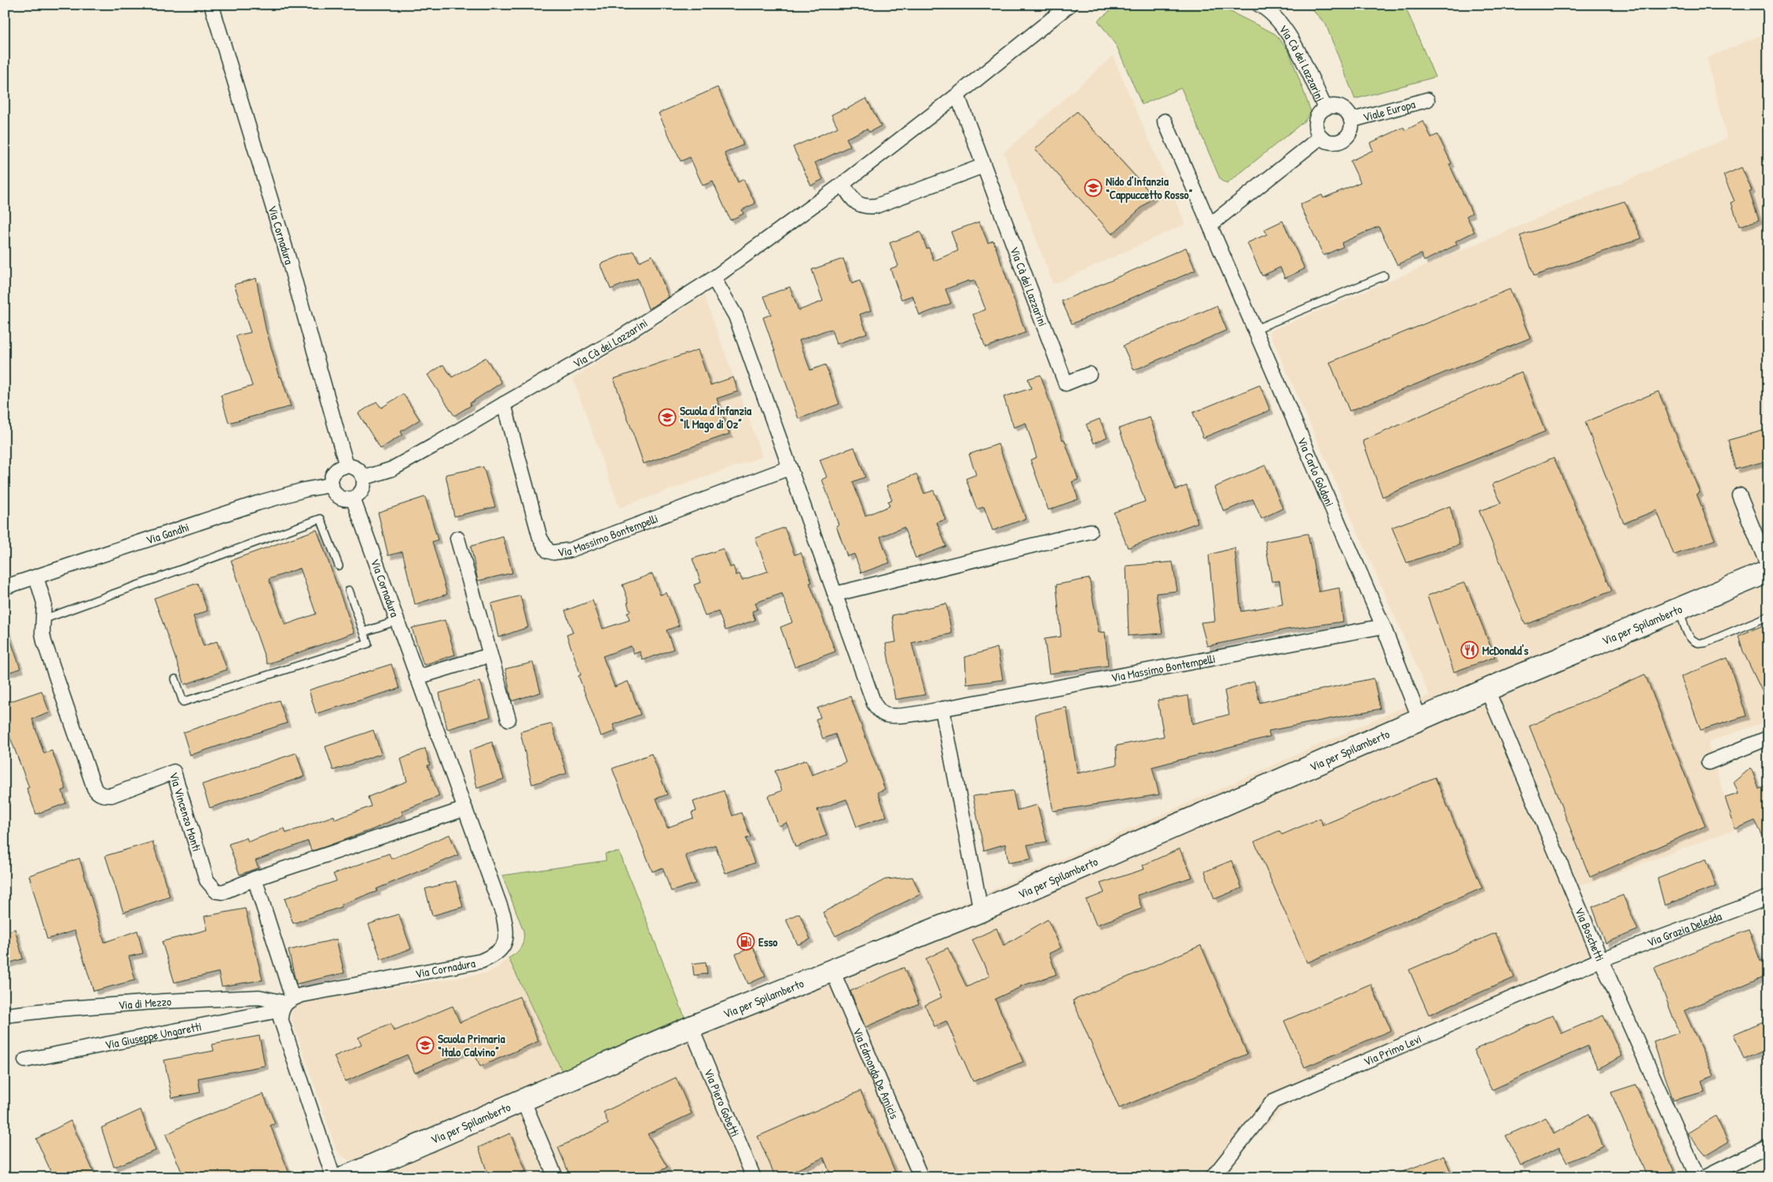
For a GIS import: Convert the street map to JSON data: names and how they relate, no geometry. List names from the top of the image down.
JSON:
{
  "streets": {
    "main road": ["Via per Spilamberto"],
    "street": [
      "Via Cà dei Lazzarini",
      "Viale Europa",
      "Via Cornadura",
      "Via Carlo Goldoni",
      "Via Gandhi",
      "Via Massimo Bontempelli",
      "Via Vincenzo Monti",
      "Via Grazia Deledda",
      "Via Boschetti",
      "Via di Mezzo",
      "Via Giuseppe Ungaretti",
      "Via Primo Levi",
      "Via Edmondo De Amicis",
      "Via Piero Gobetti"
    ]
  },
  "crossings": [
    ["Via Cà dei Lazzarini", "Viale Europa"],
    ["Via Cà dei Lazzarini", "Via Cornadura"],
    ["Via Cà dei Lazzarini", "Via Gandhi"],
    ["Via Cà dei Lazzarini", "Via Massimo Bontempelli"],
    ["Via Cornadura", "Via Gandhi"],
    ["Via Cornadura", "Via Vincenzo Monti"],
    ["Via Cornadura", "Via di Mezzo"],
    ["Via Cornadura", "Via Giuseppe Ungaretti"],
    ["Via Carlo Goldoni", "Via Massimo Bontempelli"],
    ["Via Carlo Goldoni", "Via per Spilamberto"],
    ["Via Gandhi", "Via Vincenzo Monti"],
    ["Via per Spilamberto", "Via Boschetti"],
    ["Via per Spilamberto", "Via Edmondo De Amicis"],
    ["Via per Spilamberto", "Via Piero Gobetti"],
    ["Via Grazia Deledda", "Via Boschetti"],
    ["Via Grazia Deledda", "Via Primo Levi"],
    ["Via Boschetti", "Via Primo Levi"],
    ["Via di Mezzo", "Via Giuseppe Ungaretti"]
  ],
  "places": {
    "school or university": ["Nido d’Infanzia “Cappuccetto Rosso”", "Scuola d’Infanzia “Il Mago di Oz”", "Scuola Primaria “Italo Calvino”"],
    "restaurant": ["McDonald's"],
    "fuel station": ["Esso"]
  }
}
